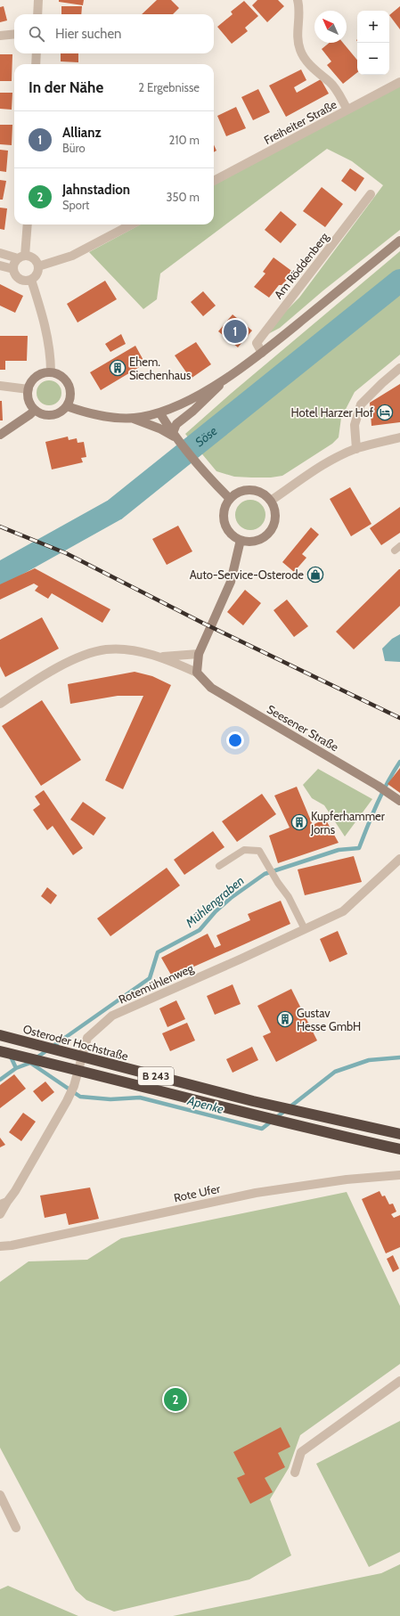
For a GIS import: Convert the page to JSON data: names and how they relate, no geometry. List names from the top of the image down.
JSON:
{
  "streets": {
    "highway": ["Osteroder Hochstraße", "B 243"],
    "street": [
      "Freiheiter Straße",
      "Am Röddenberg",
      "Seesener Straße",
      "Rotemühlenweg",
      "Rote Ufer"
    ]
  },
  "water": ["Söse", "Mühlengraben", "Apenke"],
  "places": {
    "building": ["Ehem. Siechenhaus", "Kupferhammer Jorns", "Gustav Hesse GmbH"],
    "hotel": ["Hotel Harzer Hof"],
    "shop": ["Auto-Service-Osterode"]
  },
  "north": "top left",
  "page": {
    "map_buttons": ["+", "−"],
    "search": "Hier suchen",
    "heading": ["In der Nähe", "2 Ergebnisse"],
    "list": [
      {
        "mark": "1",
        "name": "Allianz",
        "note": "Büro",
        "value": "210 m"
      },
      {
        "mark": "2",
        "name": "Jahnstadion",
        "note": "Sport",
        "value": "350 m"
      }
    ],
    "pins": ["1", "2"]
  }
}
